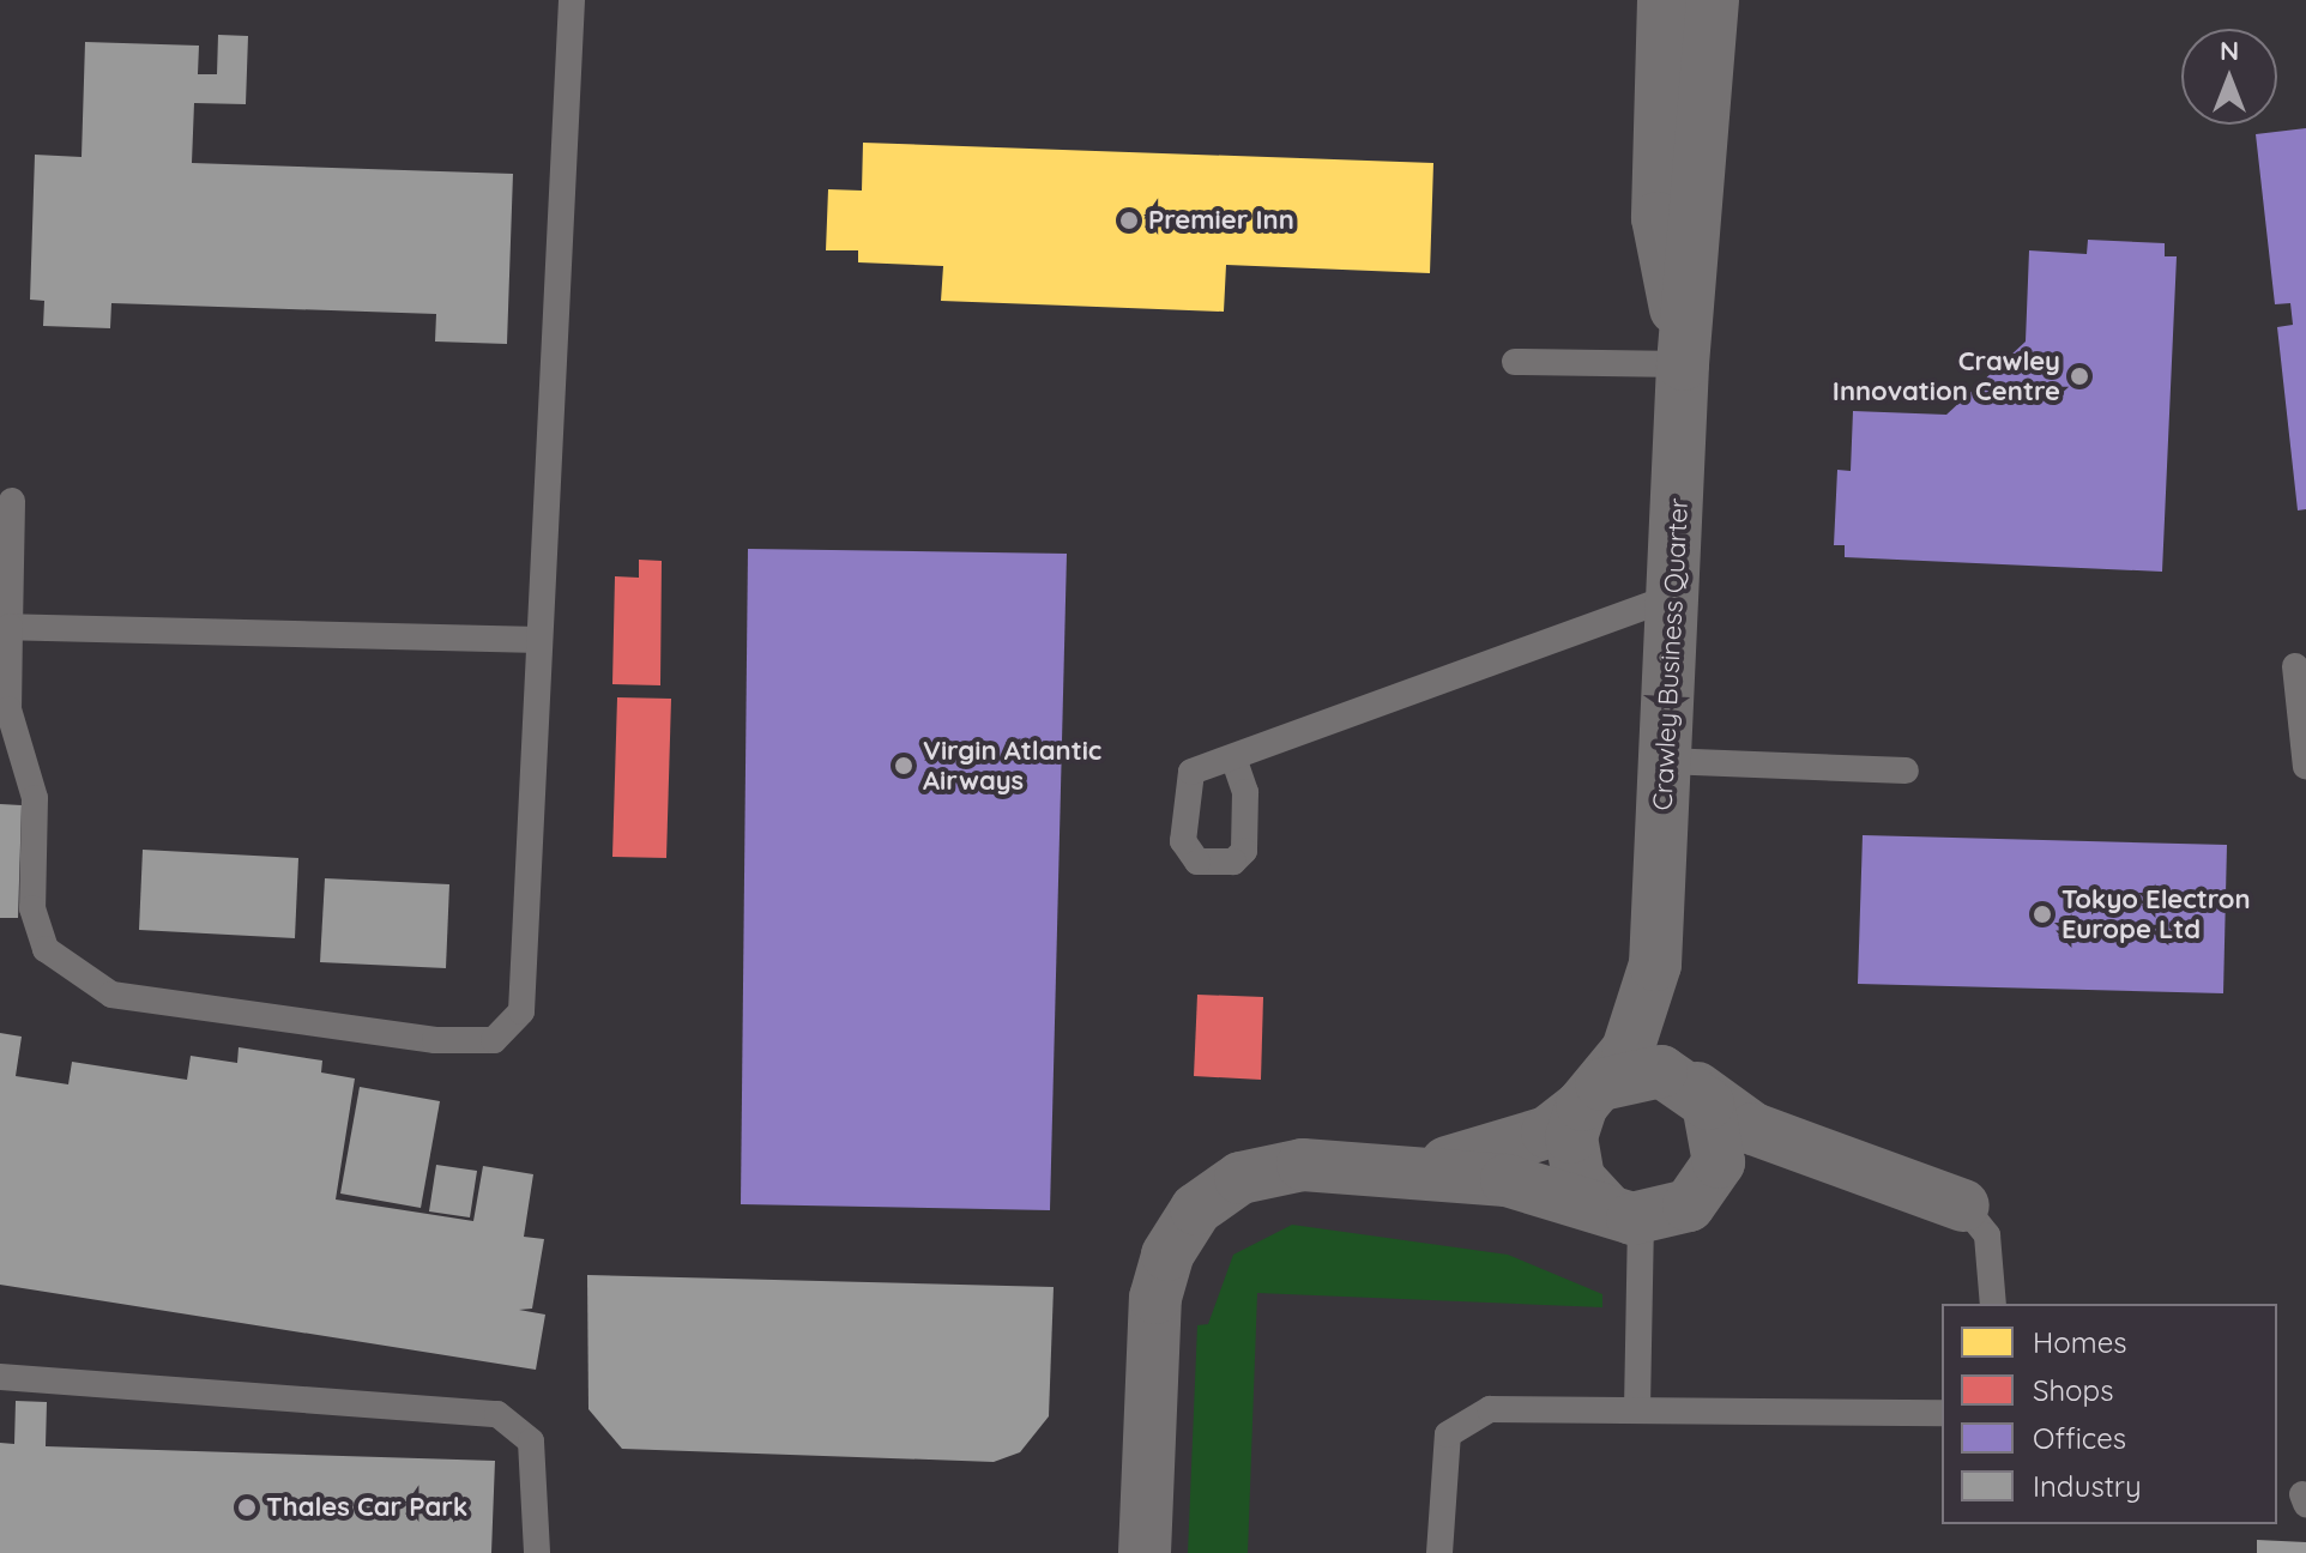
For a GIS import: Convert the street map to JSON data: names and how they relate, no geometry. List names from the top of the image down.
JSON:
{
  "streets": {
    "street": ["Crawley Business Quarter"]
  },
  "places": [
    "Premier Inn",
    "Crawley Innovation Centre",
    "Virgin Atlantic Airways",
    "Tokyo Electron Europe Ltd",
    "Thales Car Park"
  ],
  "legend": [
    "Homes",
    "Shops",
    "Offices",
    "Industry"
  ],
  "north": "top"
}
